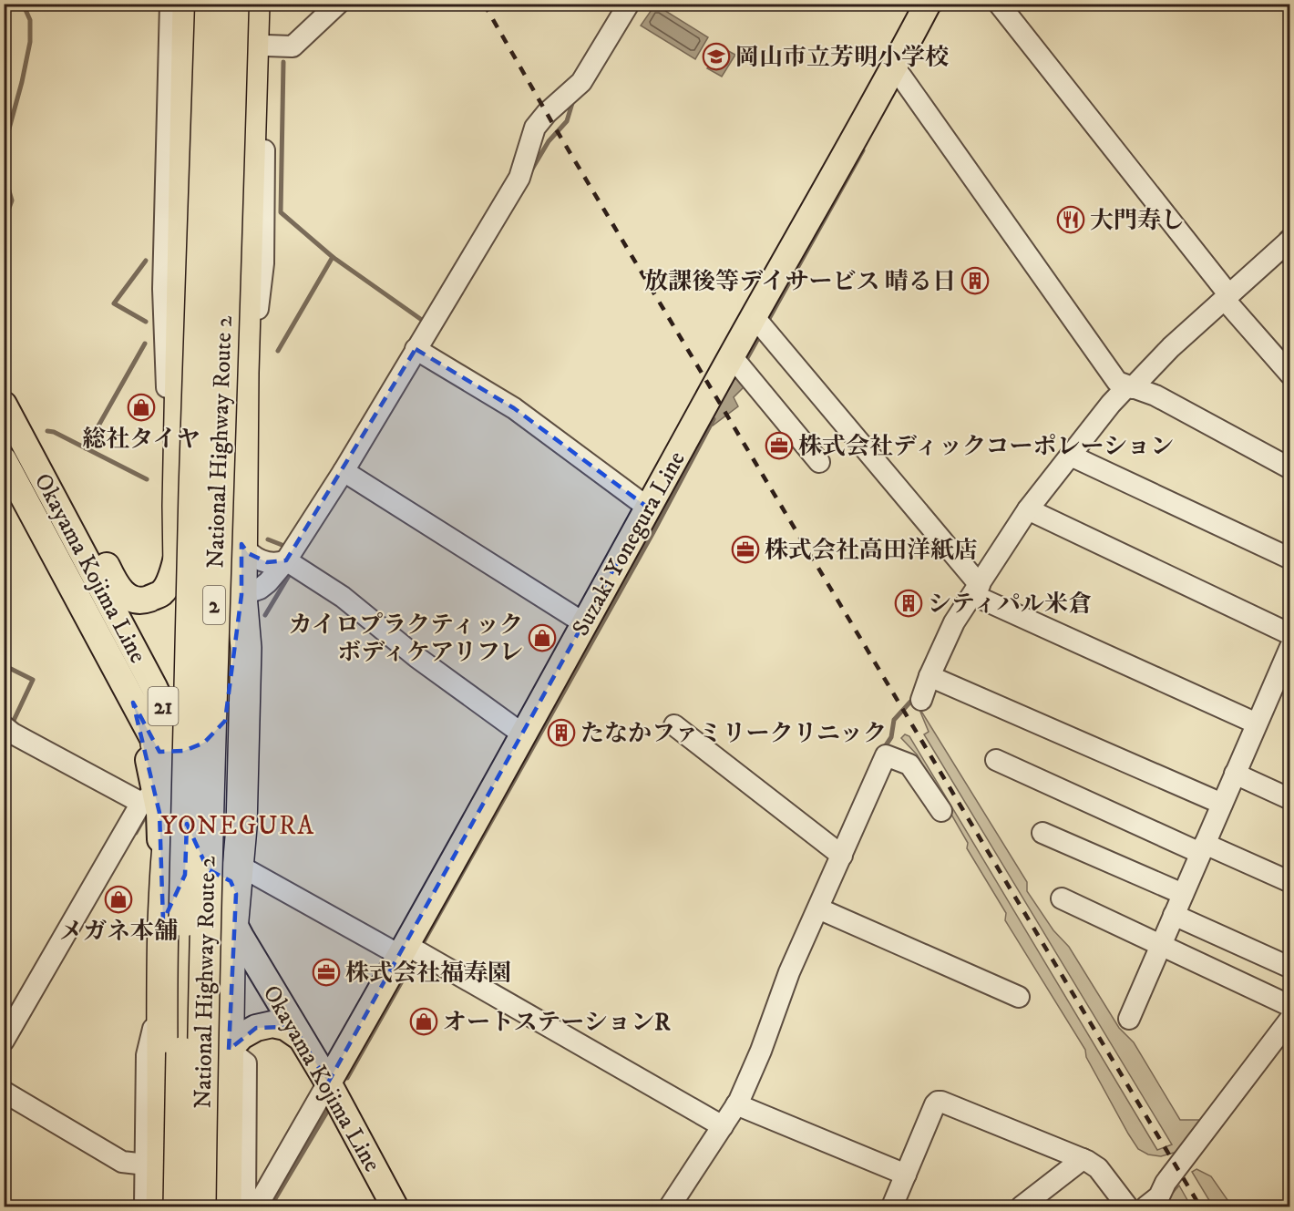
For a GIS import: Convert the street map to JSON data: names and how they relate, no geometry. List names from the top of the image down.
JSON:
{
  "streets": {
    "highway": ["National Highway Route 2", "2"],
    "main road": ["Suzaki Yonegura Line", "Okayama Kojima Line", "21"]
  },
  "crossings": [
    ["Suzaki Yonegura Line", "Okayama Kojima Line"]
  ],
  "districts": ["YONEGURA"],
  "places": {
    "school or university": ["岡山市立芳明小学校"],
    "restaurant": ["大門寿し"],
    "building": ["放課後等デイサービス 晴る日", "シティパル米倉", "たなかファミリークリニック"],
    "shop": [
      "総社タイヤ",
      "カイロプラクティック ボディケアリフレ",
      "メガネ本舗",
      "オートステーションR"
    ],
    "office": ["株式会社ディックコーポレーション", "株式会社高田洋紙店", "株式会社福寿園"]
  }
}
